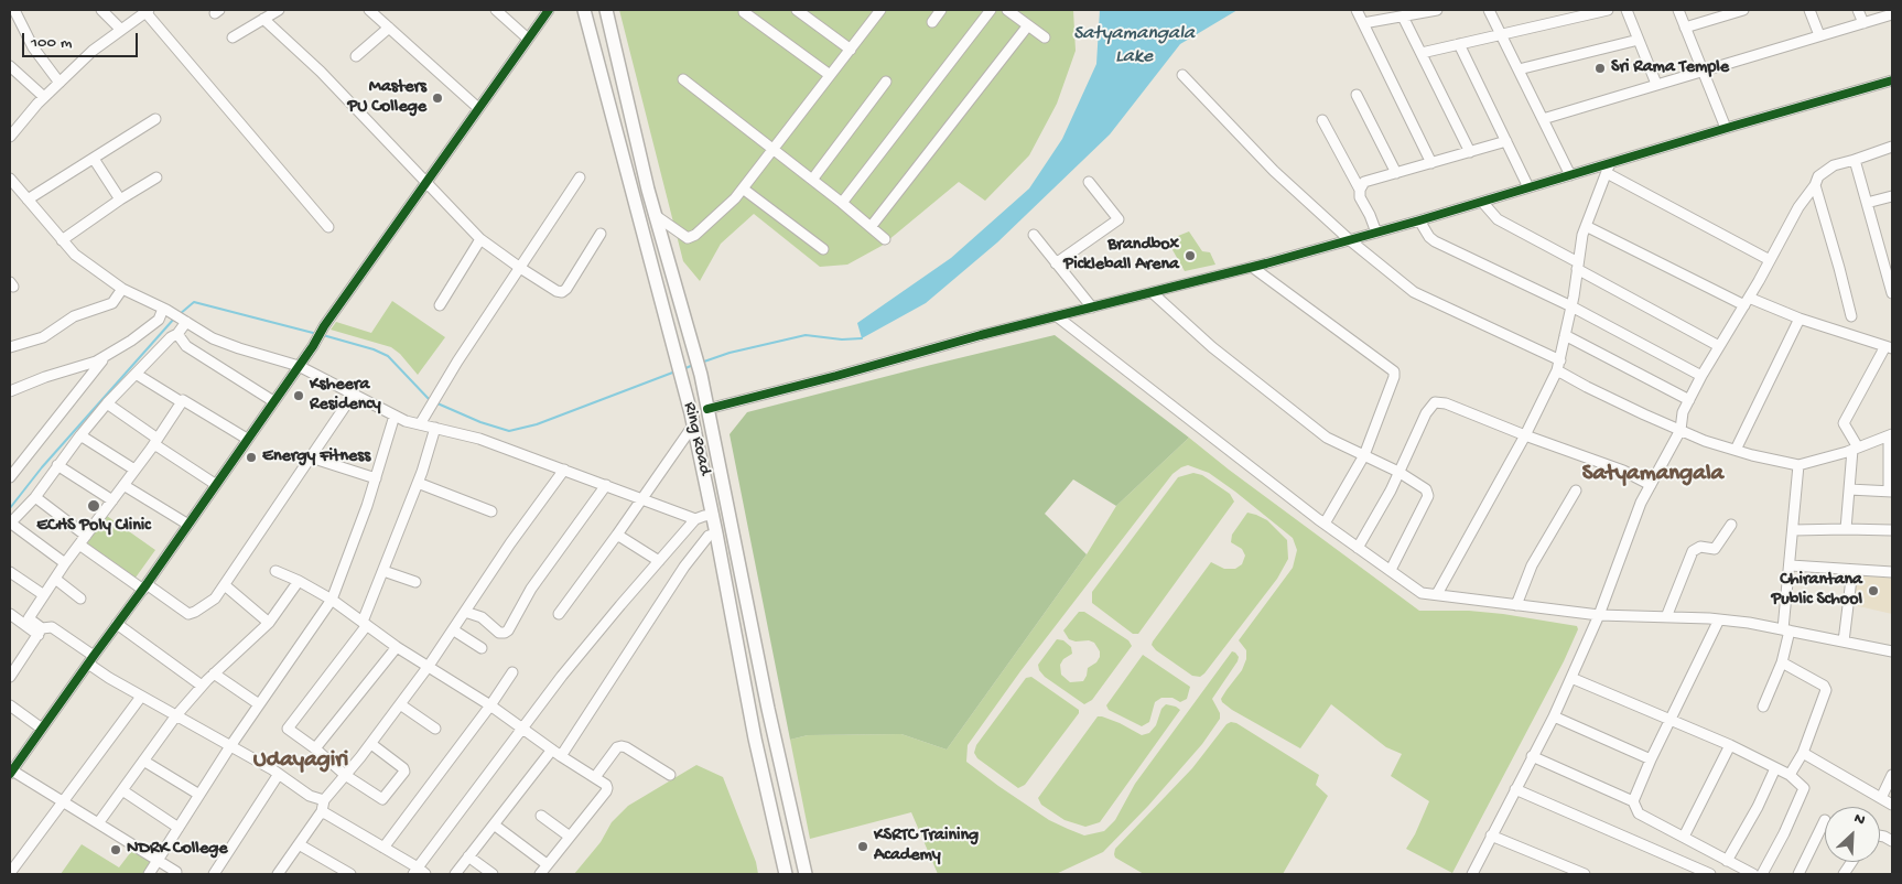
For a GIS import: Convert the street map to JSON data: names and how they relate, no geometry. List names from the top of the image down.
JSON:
{
  "streets": {
    "main road": ["Ring Road"]
  },
  "districts": ["Satyamangala", "Udayagiri"],
  "water": ["Satyamangala Lake"],
  "places": [
    "Sri Rama Temple",
    "Masters PU College",
    "Brandbox Pickleball Arena",
    "Ksheera Residency",
    "Energy Fitness",
    "ECHS Poly Clinic",
    "Chirantana Public School",
    "KSRTC Training Academy",
    "NDRK College"
  ],
  "scale_bar": "100 m",
  "north": "top right"
}
